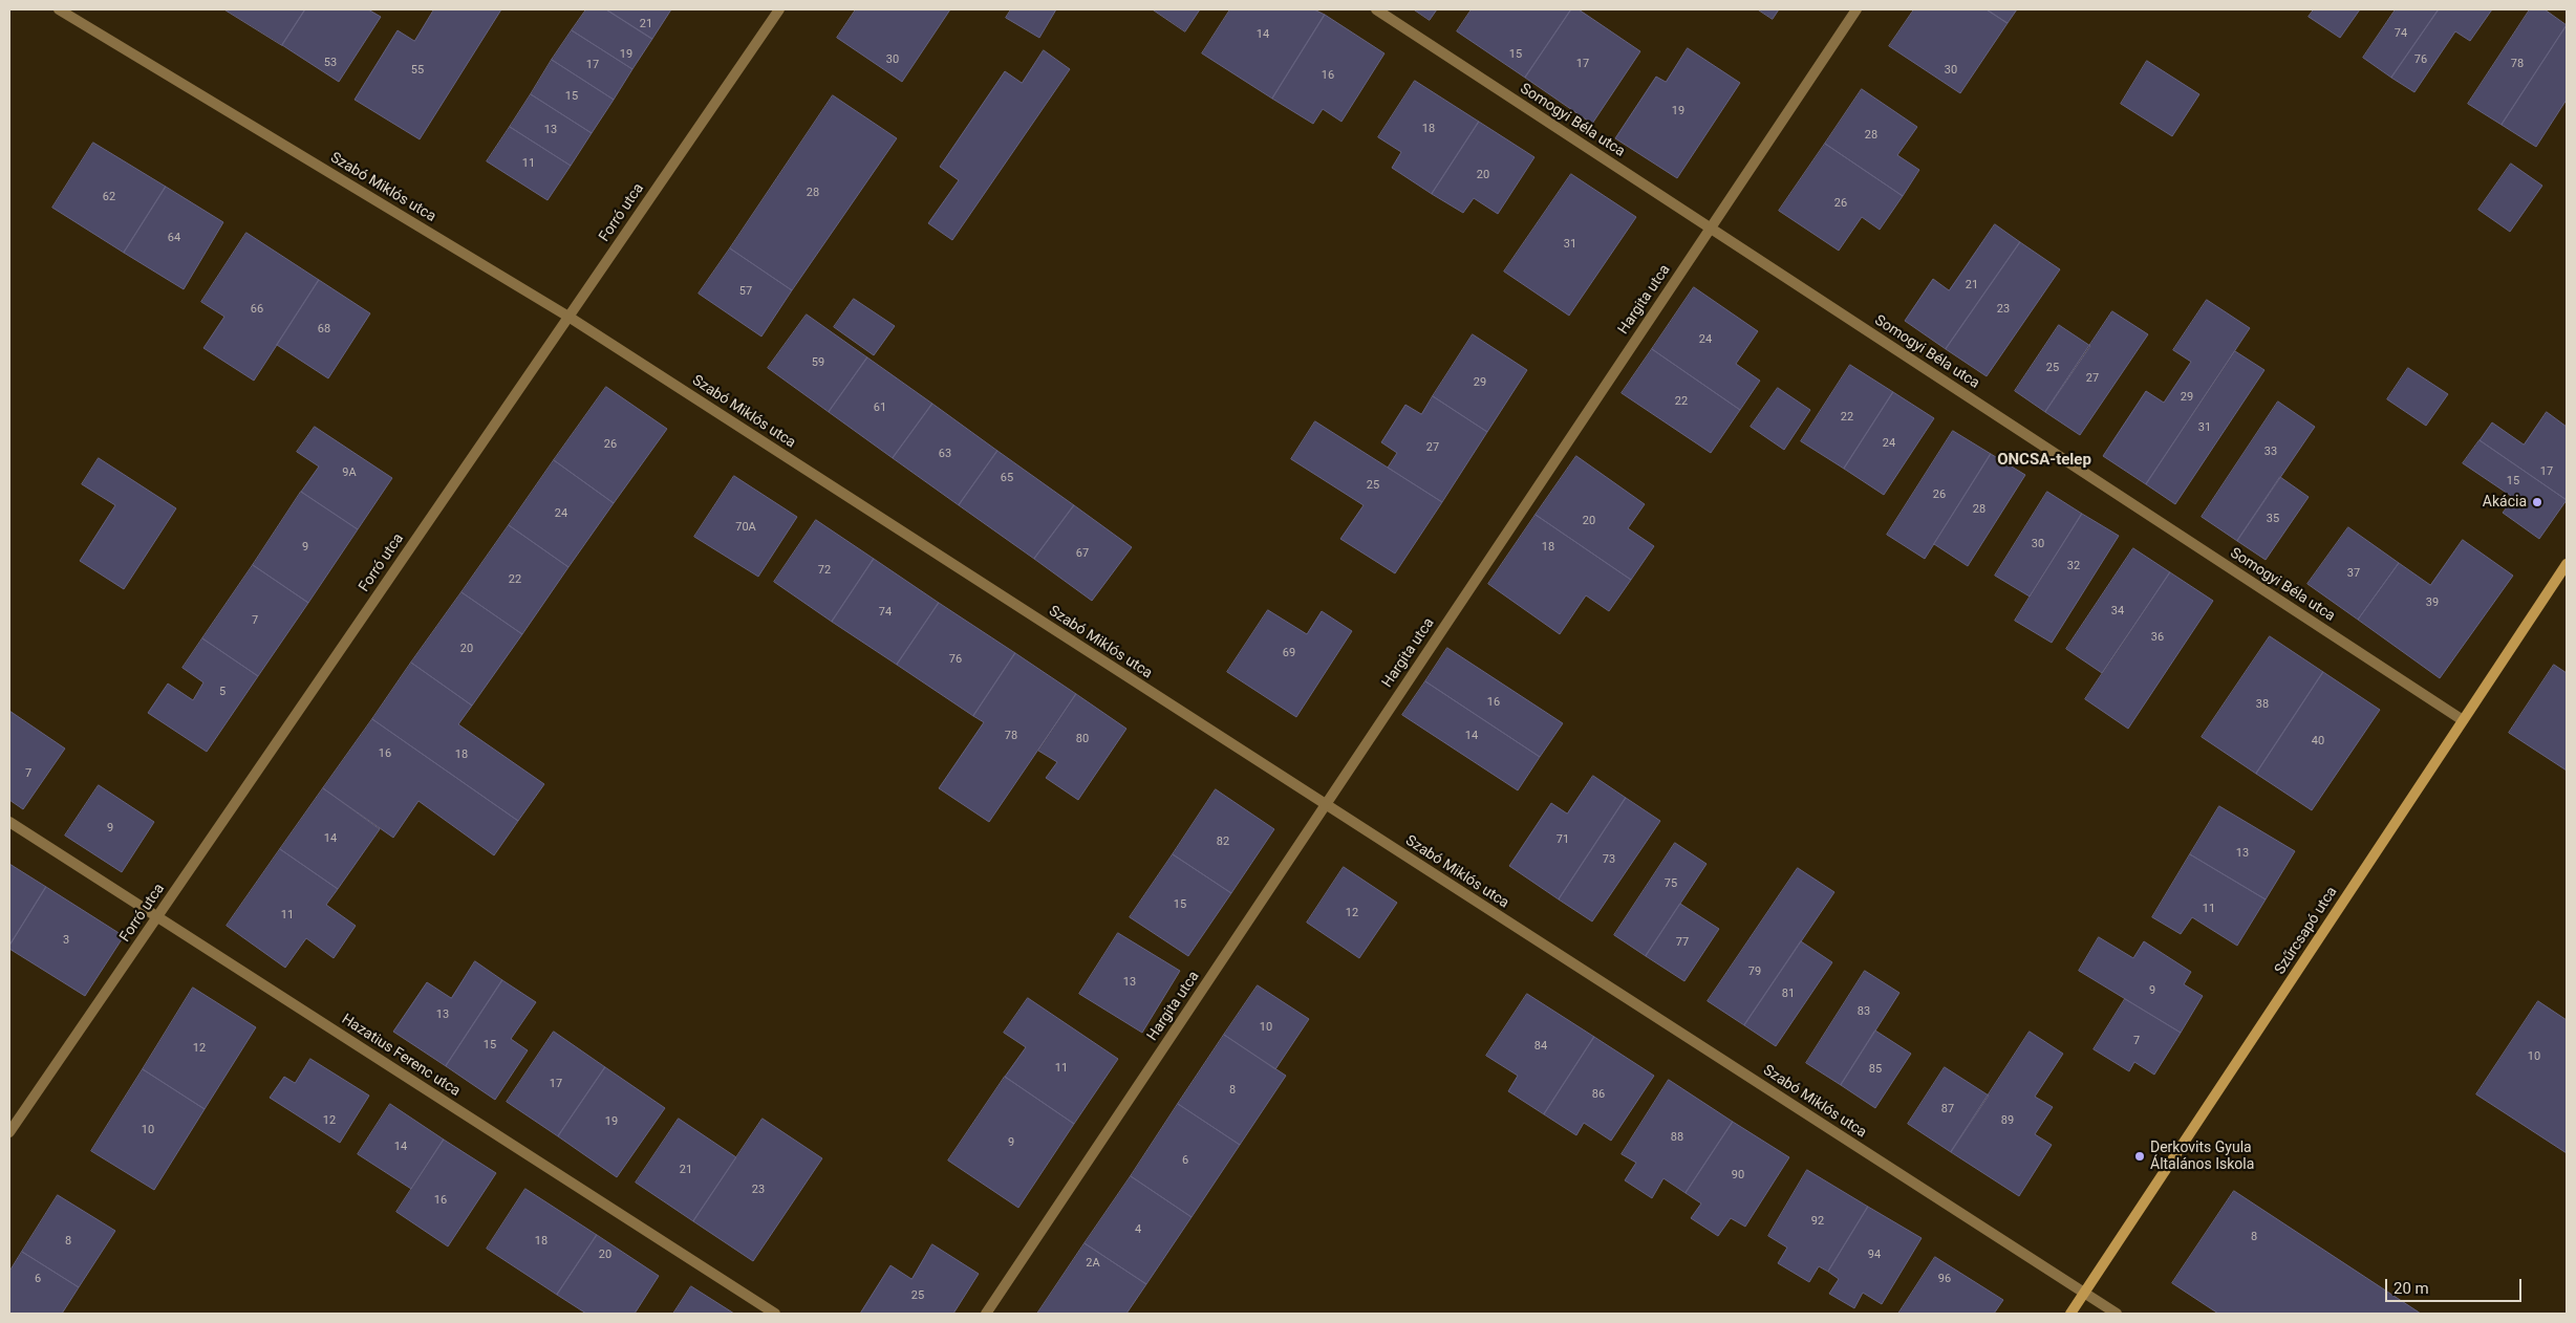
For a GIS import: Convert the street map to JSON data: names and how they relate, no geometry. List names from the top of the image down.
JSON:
{
  "streets": {
    "street": [
      "Somogyi Béla utca",
      "Szabó Miklós utca",
      "Forró utca",
      "Hargita utca",
      "Szűrcsapó utca",
      "Hazatius Ferenc utca"
    ]
  },
  "crossings": [
    ["Somogyi Béla utca", "Hargita utca"],
    ["Somogyi Béla utca", "Szűrcsapó utca"],
    ["Szabó Miklós utca", "Forró utca"],
    ["Szabó Miklós utca", "Hargita utca"],
    ["Szabó Miklós utca", "Szűrcsapó utca"],
    ["Forró utca", "Hazatius Ferenc utca"]
  ],
  "districts": ["ONCSA-telep"],
  "places": ["Akácia", "Derkovits Gyula Általános Iskola"],
  "house_numbers": [
    "21",
    "74",
    "14",
    "19",
    "15",
    "30",
    "76",
    "53",
    "17",
    "78",
    "17",
    "55",
    "30",
    "16",
    "15",
    "19",
    "18",
    "13",
    "28",
    "11",
    "20",
    "28",
    "62",
    "26",
    "64",
    "31",
    "21",
    "57",
    "66",
    "23",
    "68",
    "24",
    "59",
    "25",
    "27",
    "29",
    "29",
    "22",
    "61",
    "22",
    "31",
    "24",
    "26",
    "27",
    "33",
    "63",
    "17",
    "9A",
    "65",
    "15",
    "25",
    "26",
    "28",
    "24",
    "35",
    "20",
    "70A",
    "30",
    "9",
    "18",
    "67",
    "32",
    "72",
    "37",
    "22",
    "39",
    "34",
    "74",
    "7",
    "36",
    "20",
    "69",
    "76",
    "5",
    "16",
    "38",
    "78",
    "14",
    "80",
    "40",
    "16",
    "18",
    "7",
    "9",
    "14",
    "71",
    "82",
    "13",
    "73",
    "75",
    "15",
    "11",
    "12",
    "11",
    "3",
    "77",
    "79",
    "13",
    "9",
    "81",
    "83",
    "13",
    "10",
    "7",
    "15",
    "84",
    "12",
    "10",
    "11",
    "85",
    "17",
    "8",
    "86",
    "87",
    "12",
    "89",
    "19",
    "10",
    "88",
    "9",
    "14",
    "6",
    "21",
    "90",
    "23",
    "16",
    "92",
    "4",
    "8",
    "8",
    "18",
    "20",
    "94",
    "2A",
    "6",
    "96",
    "25"
  ],
  "scale_bar": "20 m"
}
